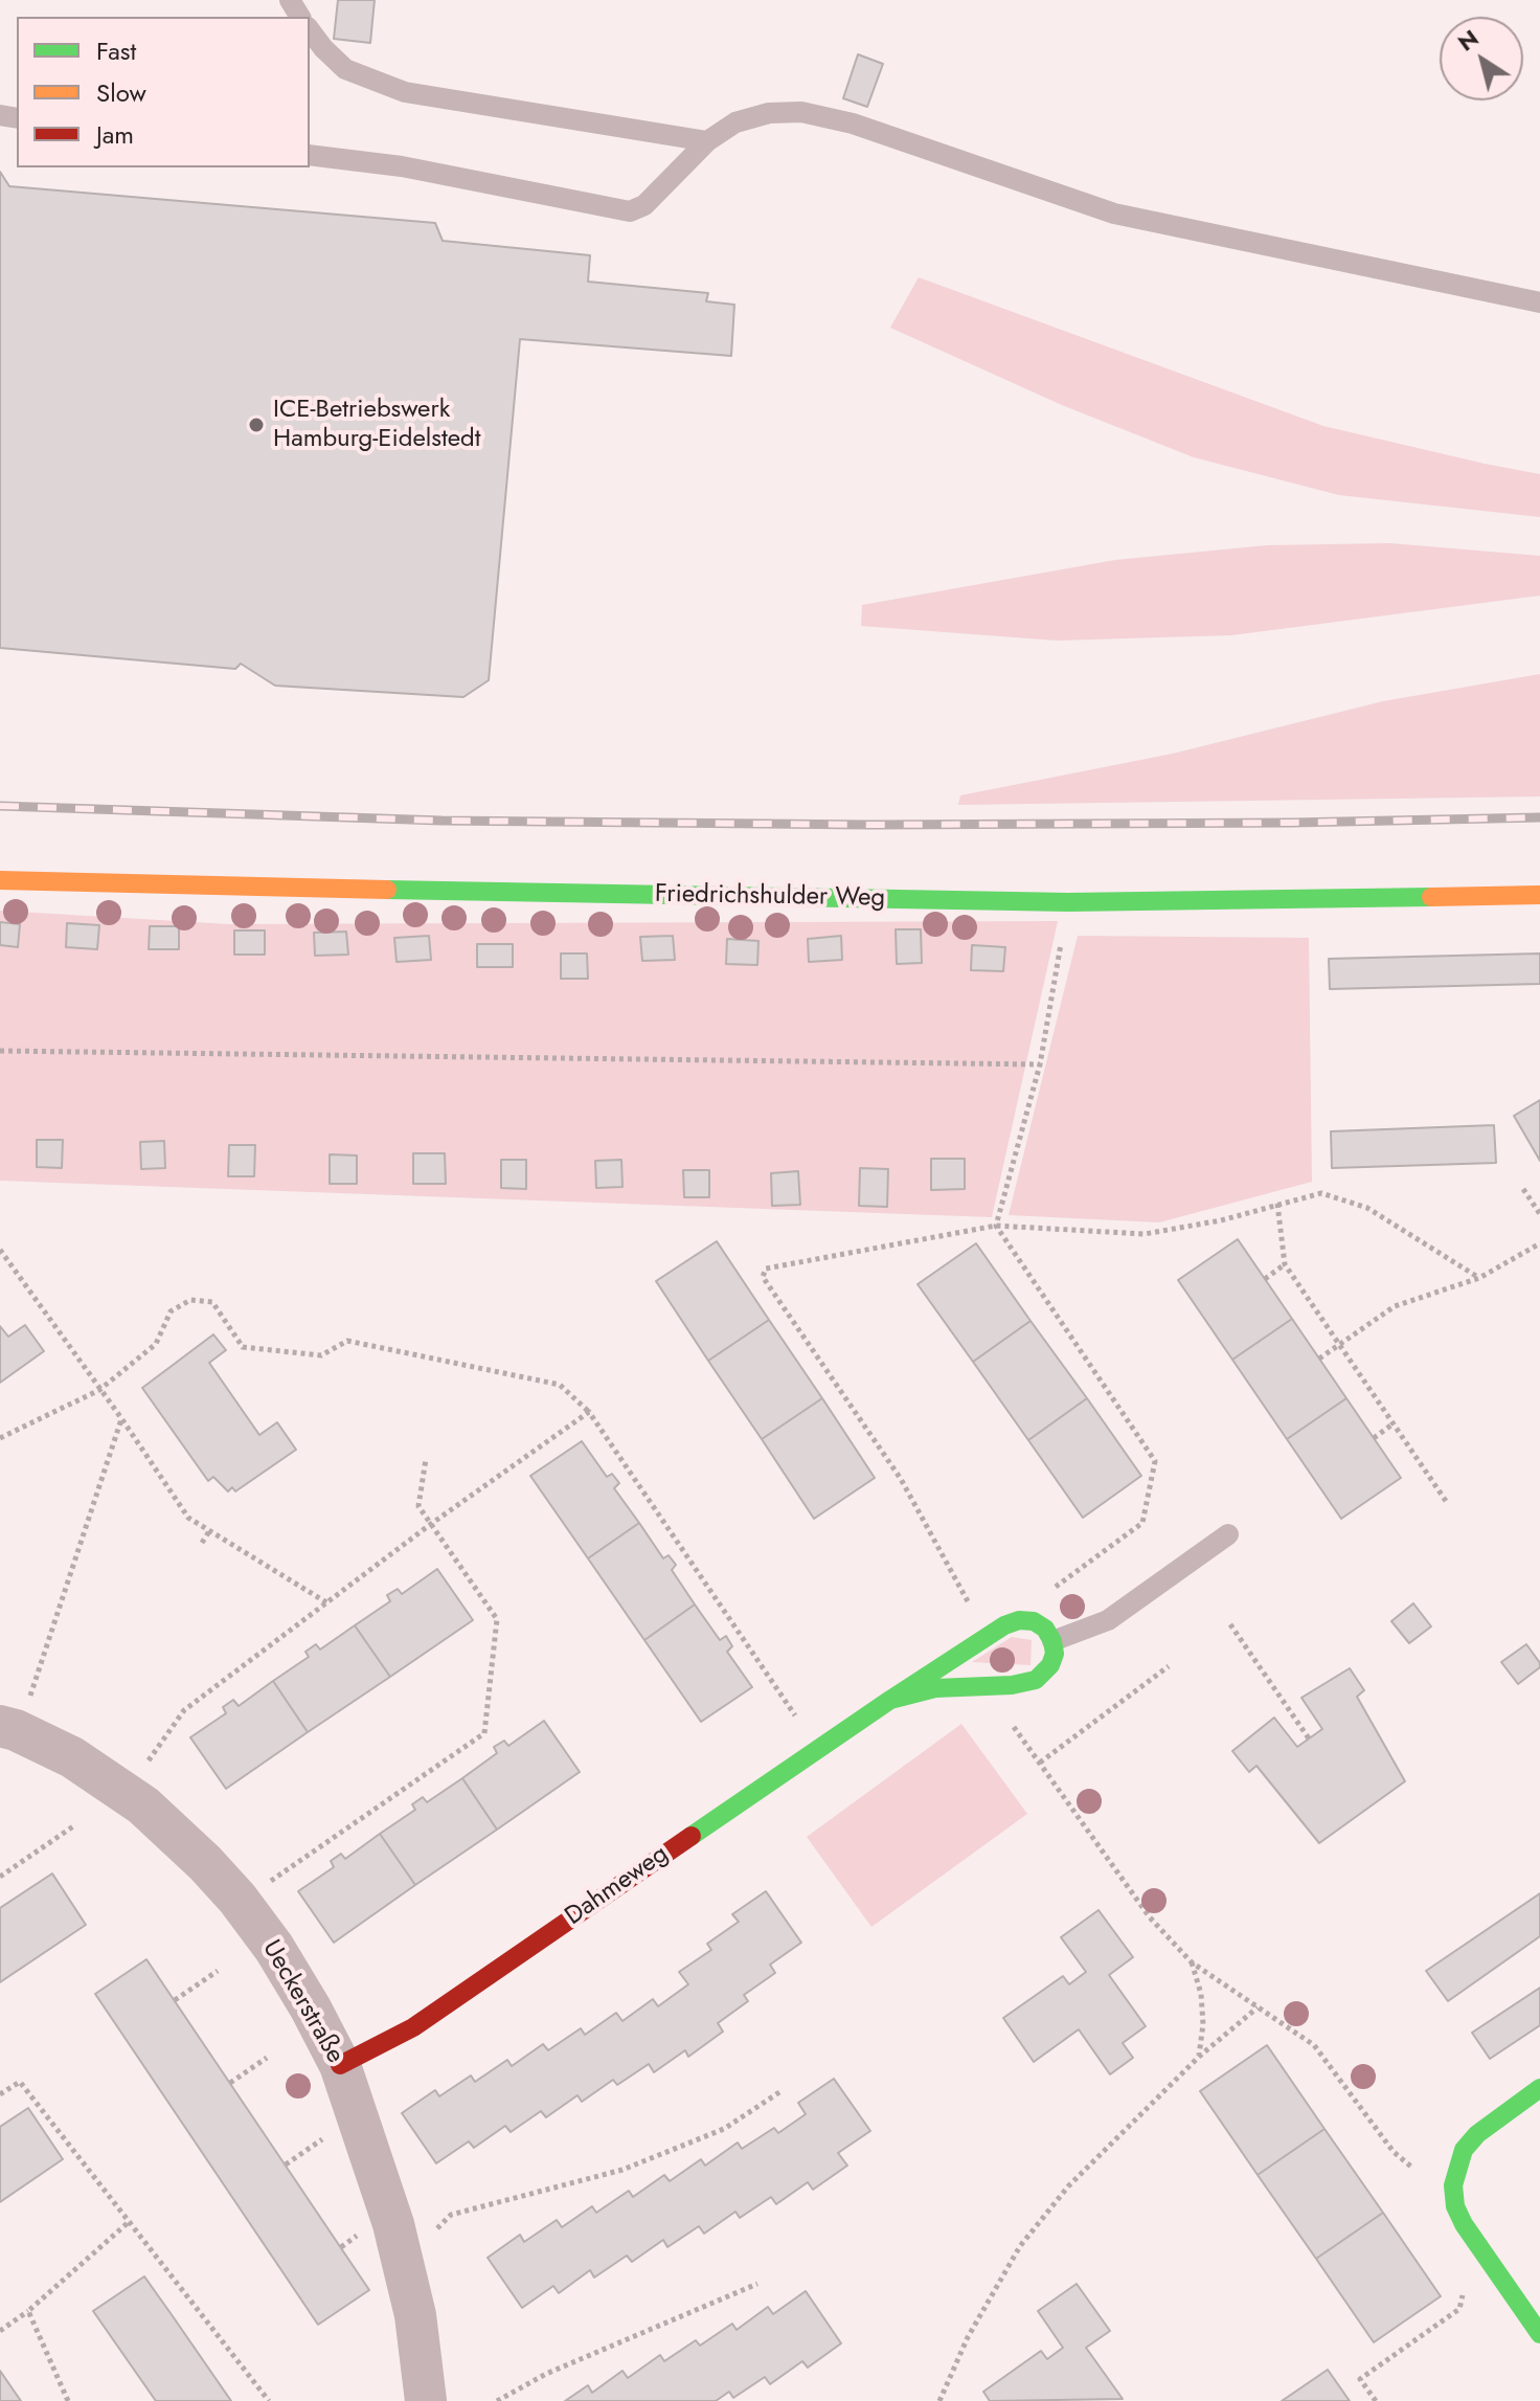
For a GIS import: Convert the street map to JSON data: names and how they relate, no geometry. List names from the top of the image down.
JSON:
{
  "streets": {
    "street": ["Friedrichshulder Weg", "Dahmeweg", "Ueckerstraße"]
  },
  "crossings": [
    ["Dahmeweg", "Ueckerstraße"]
  ],
  "places": ["ICE-Betriebswerk Hamburg-Eidelstedt"],
  "legend": ["Fast", "Slow", "Jam"],
  "north": "top left"
}
